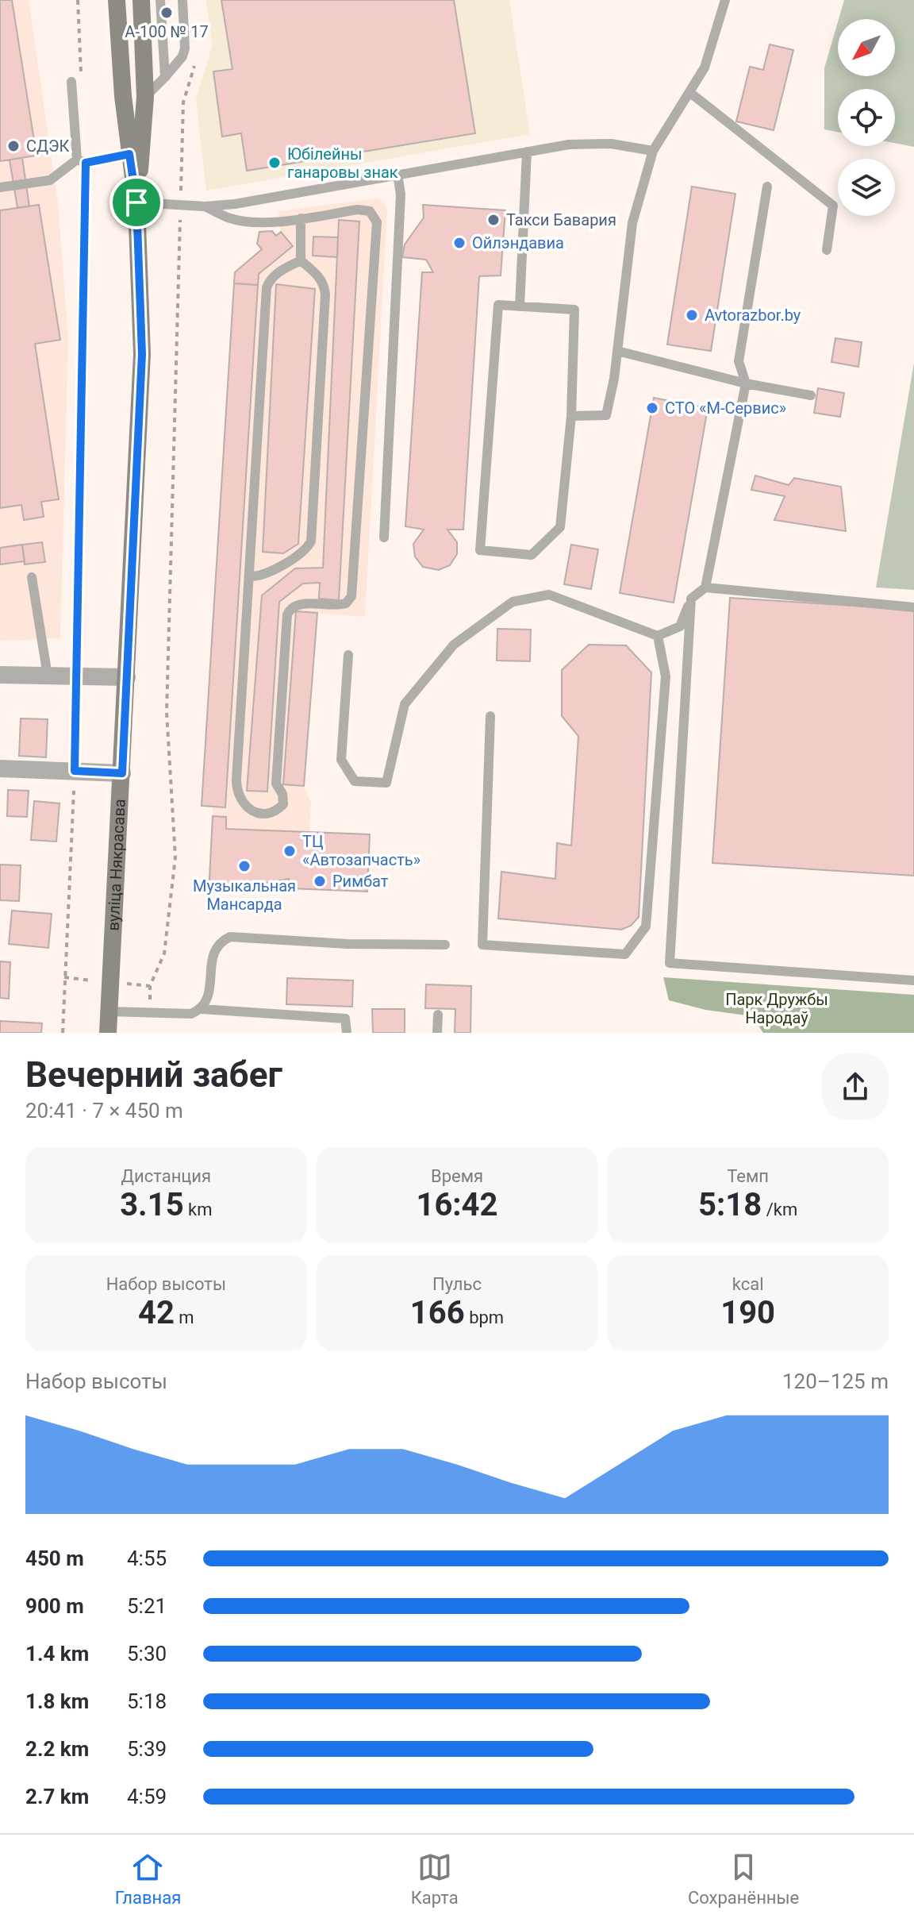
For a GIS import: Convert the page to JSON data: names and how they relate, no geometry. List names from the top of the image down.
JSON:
{
  "streets": {
    "main road": ["вуліца Някрасава"]
  },
  "parks": ["Парк Дружбы Народаў"],
  "places": [
    "А-100 № 17",
    "СДЭК",
    "Юбілейны ганаровы знак",
    "Такси Бавария",
    "Ойлэндавиа",
    "Avtorazbor.by",
    "СТО «М-Сервис»",
    "ТЦ «Автозапчасть»",
    "Музыкальная Мансарда",
    "Римбат"
  ],
  "north": "bottom left",
  "page": {
    "heading": ["Вечерний забег", "20:41 · 7 × 450 m"],
    "stats": [
      ["Дистанция", "3.15 km"],
      ["Время", "16:42"],
      ["Темп", "5:18 /km"],
      ["Набор высоты", "42 m"],
      ["Пульс", "166 bpm"],
      ["kcal", "190"]
    ],
    "chart": ["Набор высоты", "120–125 m"],
    "list": [
      {
        "name": "450 m",
        "note": "4:55"
      },
      {
        "name": "900 m",
        "note": "5:21"
      },
      {
        "name": "1.4 km",
        "note": "5:30"
      },
      {
        "name": "1.8 km",
        "note": "5:18"
      },
      {
        "name": "2.2 km",
        "note": "5:39"
      },
      {
        "name": "2.7 km",
        "note": "4:59"
      }
    ],
    "tabs": ["Главная", "Карта", "Сохранённые"]
  }
}
